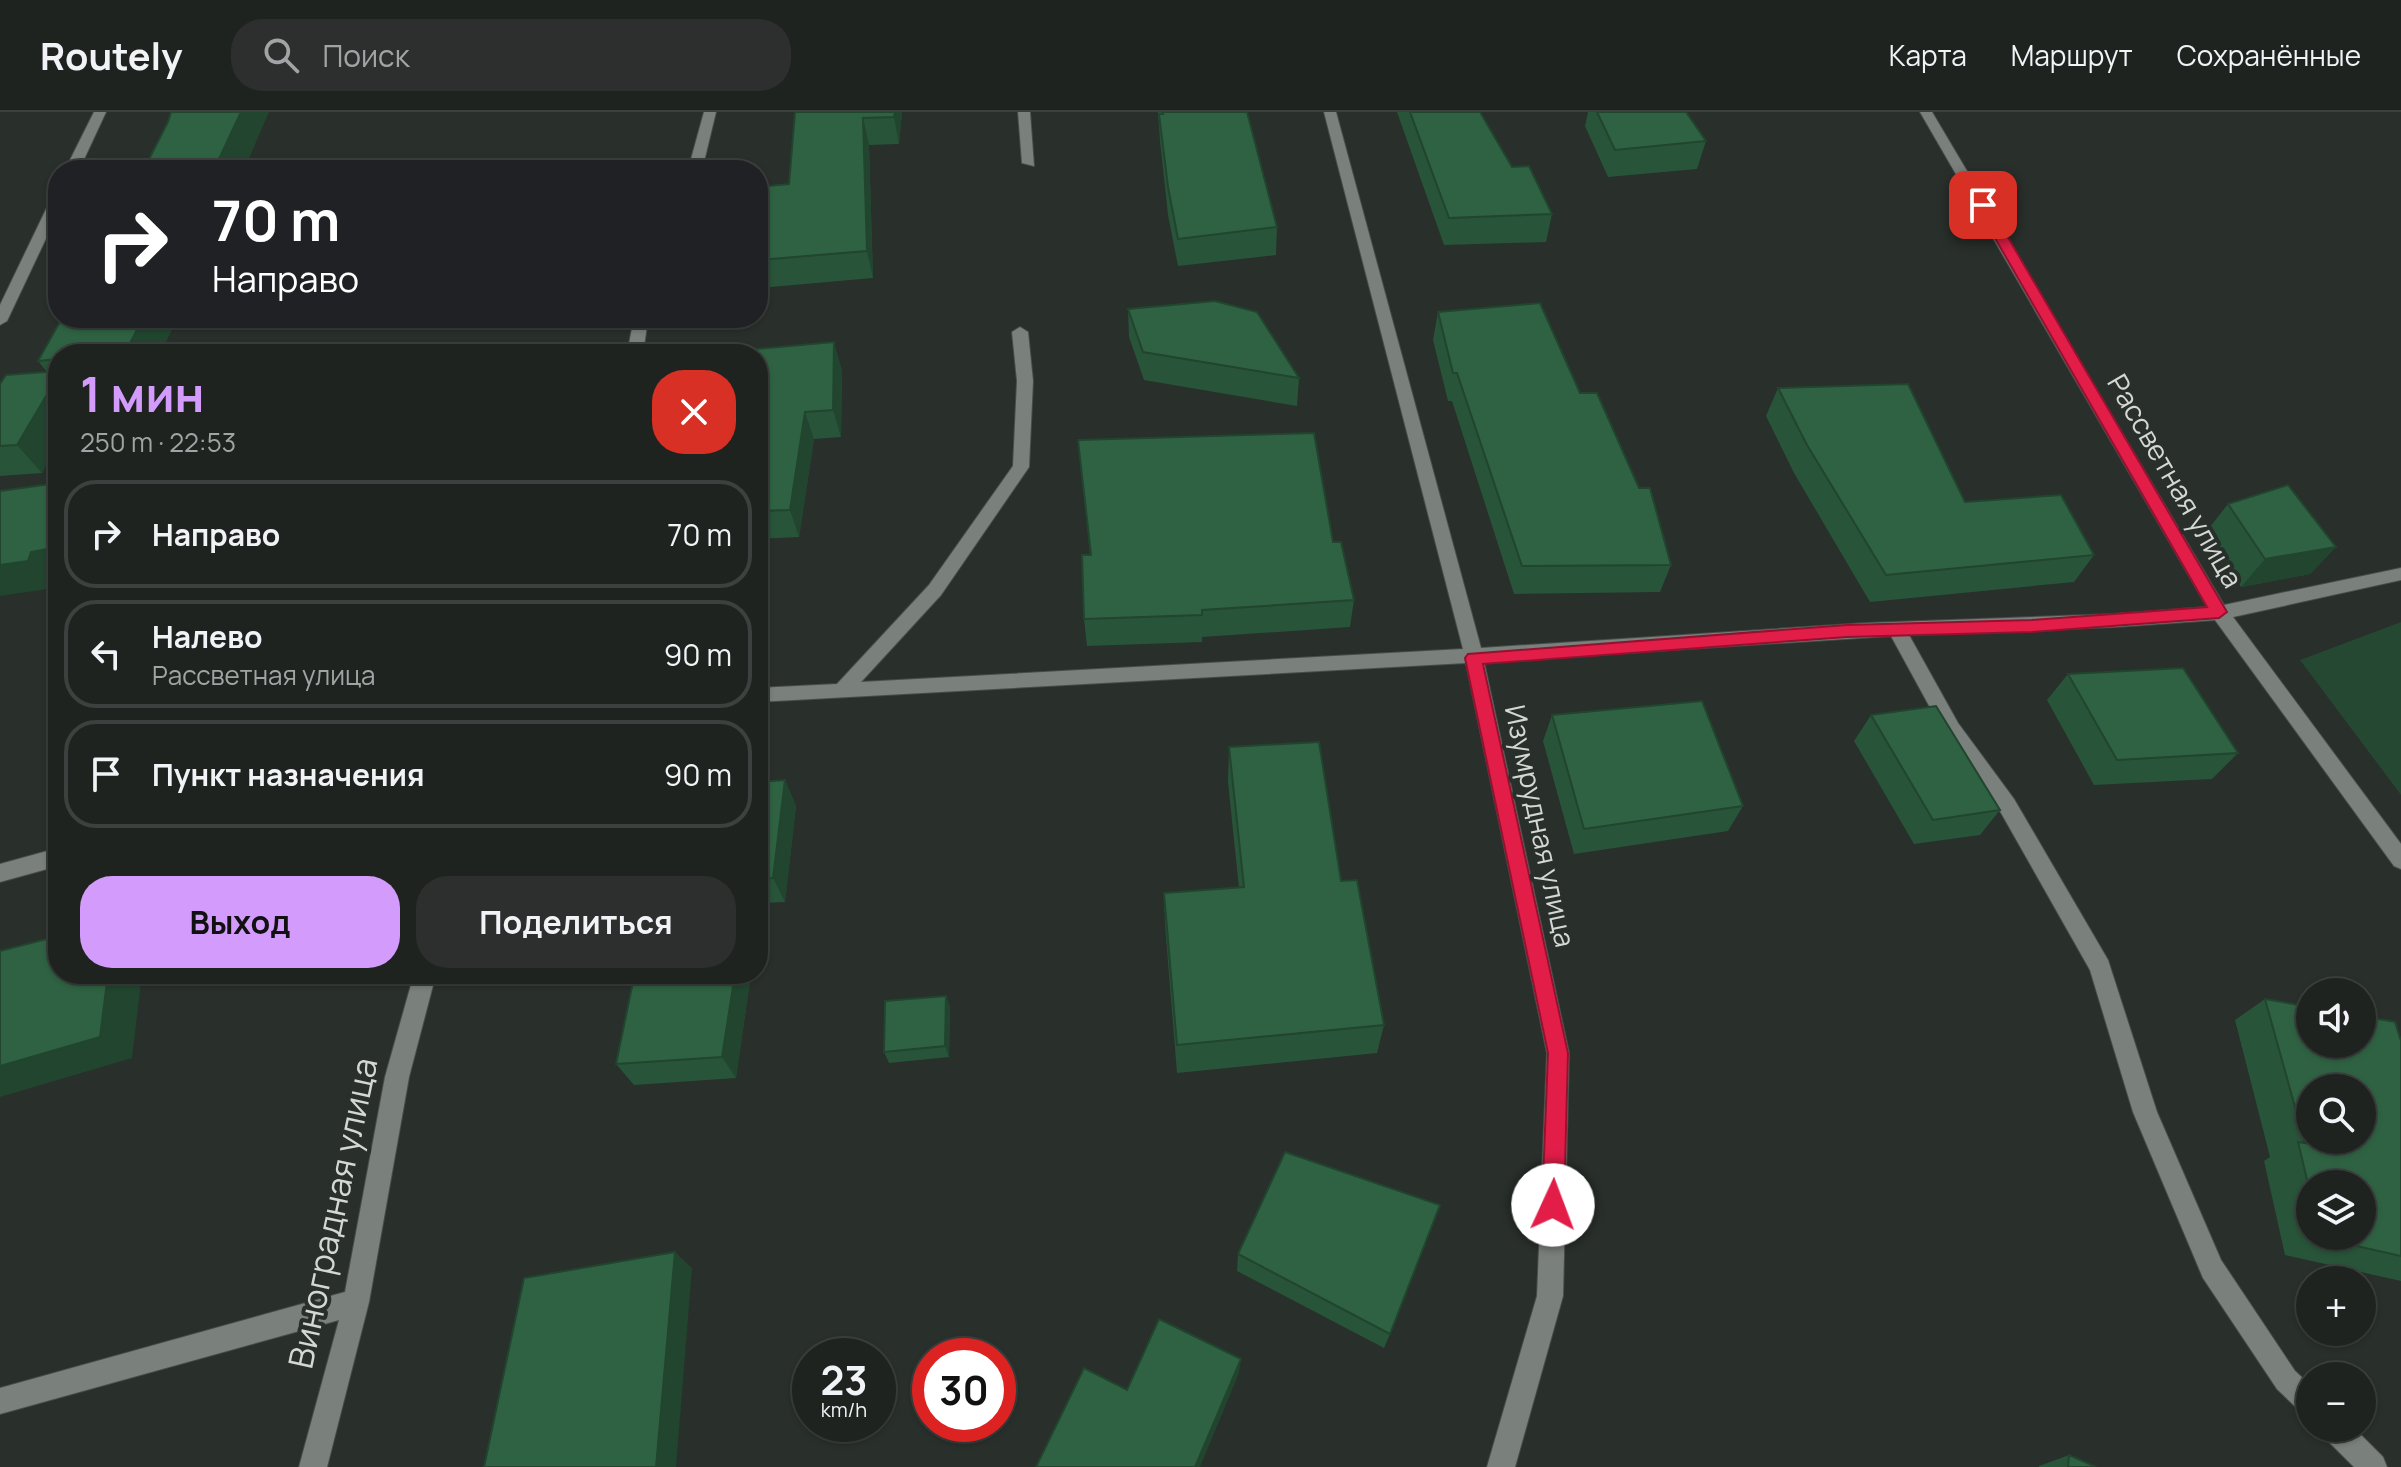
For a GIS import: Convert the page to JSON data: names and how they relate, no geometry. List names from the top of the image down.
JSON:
{
  "streets": {
    "street": ["Рассветная улица", "Изумрудная улица", "Виноградная улица"]
  },
  "page": {
    "header": "Routely",
    "search": "Поиск",
    "nav": ["Карта", "Маршрут", "Сохранённые"],
    "turn": ["70 m", "Направо"],
    "heading": ["1 мин", "250 m · 22:53"],
    "list": [
      {
        "name": "Направо",
        "value": "70 m"
      },
      {
        "name": "Налево",
        "note": "Рассветная улица",
        "value": "90 m"
      },
      {
        "name": "Пункт назначения",
        "value": "90 m"
      }
    ],
    "buttons": ["Выход", "Поделиться"],
    "map_buttons": ["+", "−"],
    "speed": "23 km/h",
    "limit": "30"
  }
}
